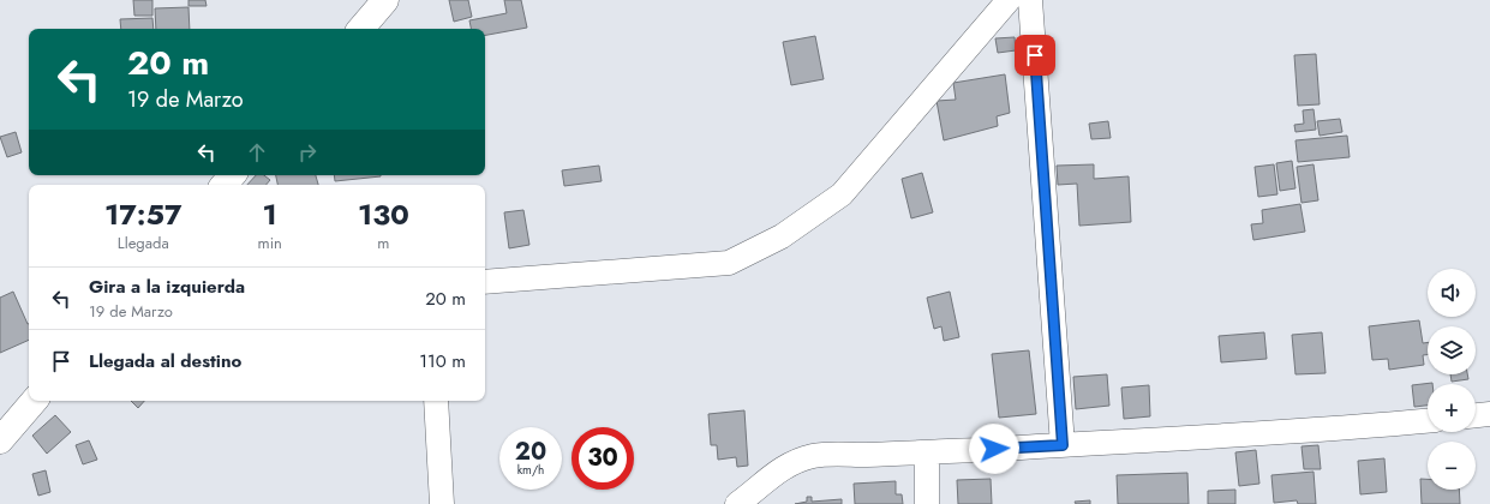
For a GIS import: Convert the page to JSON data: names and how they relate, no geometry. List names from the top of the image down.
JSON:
{
  "page": {
    "turn": ["20 m", "19 de Marzo"],
    "eta": [
      "17:57",
      "Llegada",
      "1",
      "min",
      "130",
      "m"
    ],
    "list": [
      {
        "name": "Gira a la izquierda",
        "note": "19 de Marzo",
        "value": "20 m"
      },
      {
        "name": "Llegada al destino",
        "value": "110 m"
      }
    ],
    "map_buttons": ["+", "−"],
    "speed": "20 km/h",
    "limit": "30"
  }
}
